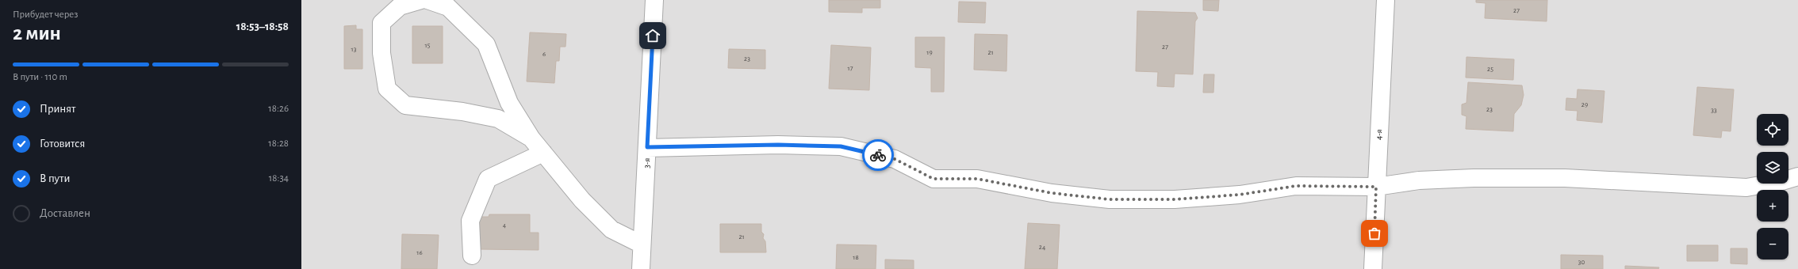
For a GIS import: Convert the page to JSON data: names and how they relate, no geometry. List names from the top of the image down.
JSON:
{
  "streets": {
    "street": ["4-я", "3-я"]
  },
  "house_numbers": [
    "27",
    "15",
    "27",
    "13",
    "19",
    "21",
    "6",
    "23",
    "17",
    "25",
    "29",
    "23",
    "33",
    "4",
    "21",
    "24",
    "16",
    "18",
    "30"
  ],
  "page": {
    "heading": ["2 мин", "Прибудет через", "18:53–18:58"],
    "bar": "В пути · 110 m",
    "list": [
      ["Принят", "18:26"],
      ["Готовится", "18:28"],
      ["В пути", "18:34"],
      "Доставлен"
    ],
    "map_buttons": ["+", "−"]
  }
}
